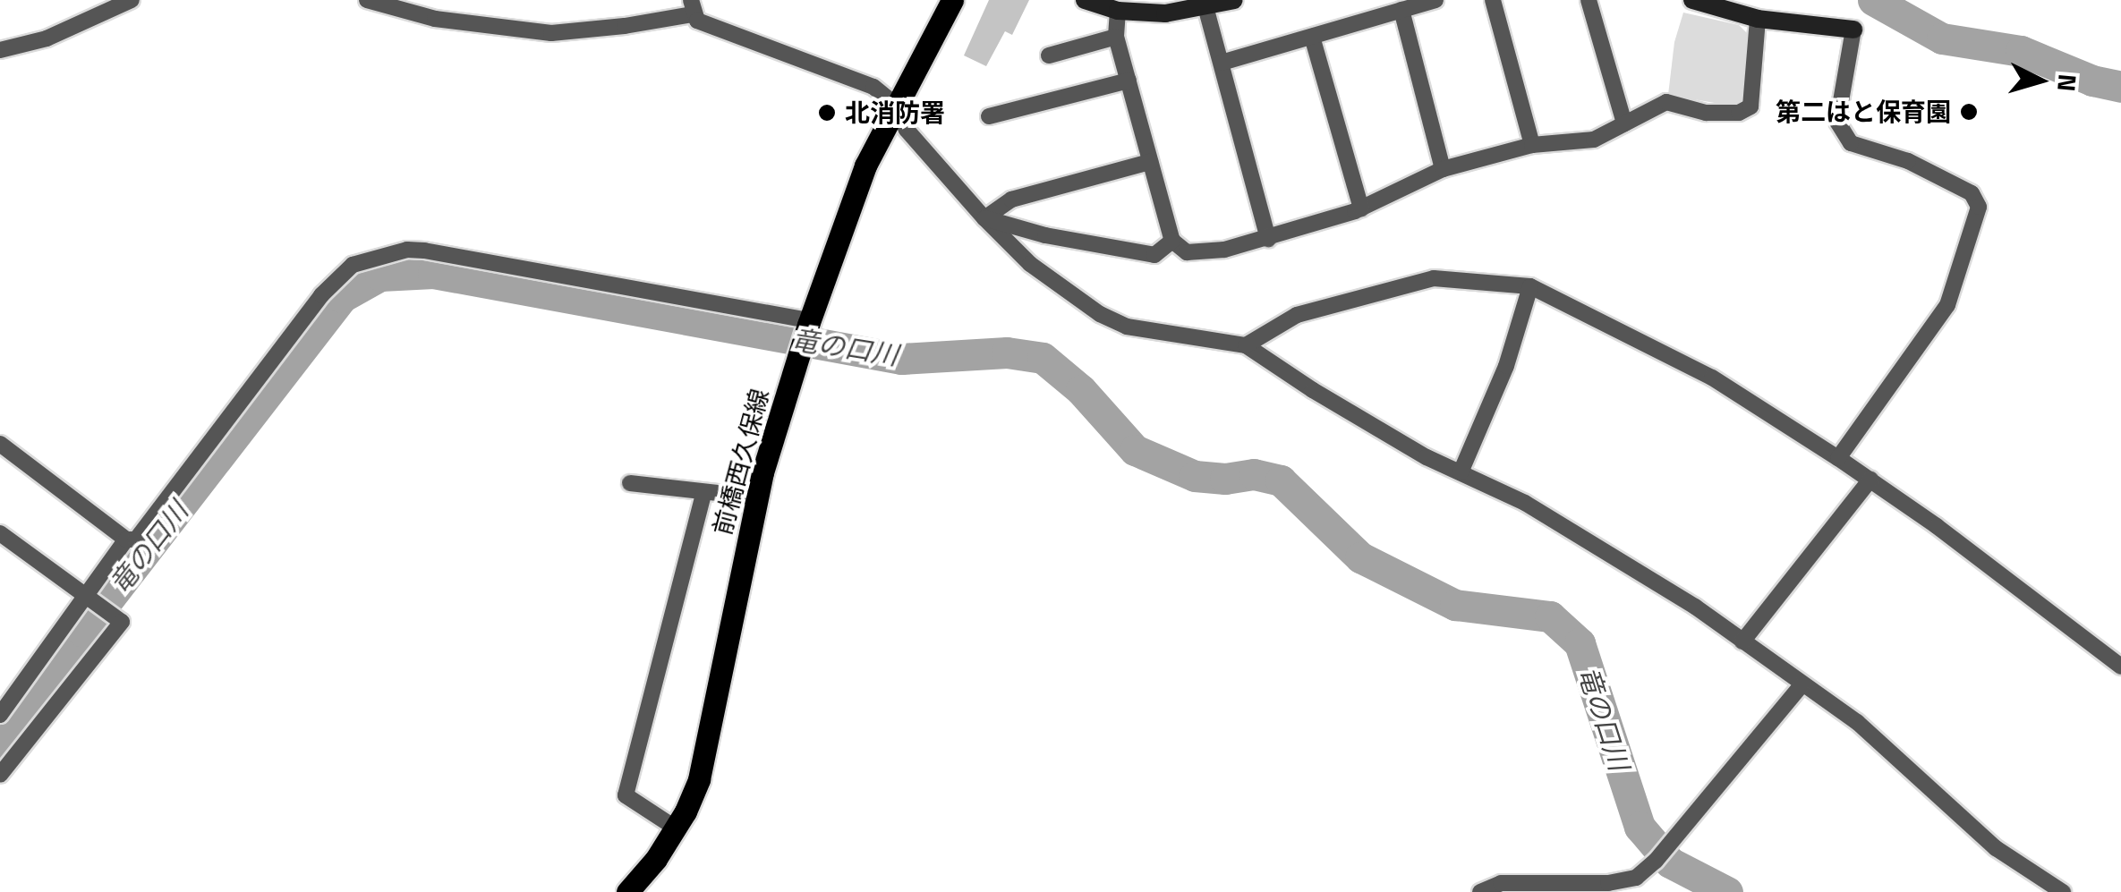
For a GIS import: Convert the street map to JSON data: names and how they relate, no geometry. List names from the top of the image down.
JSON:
{
  "streets": {
    "main road": ["前橋西久保線"]
  },
  "water": ["竜の口川"],
  "places": ["第二はと保育園", "北消防署"],
  "north": "right"
}
